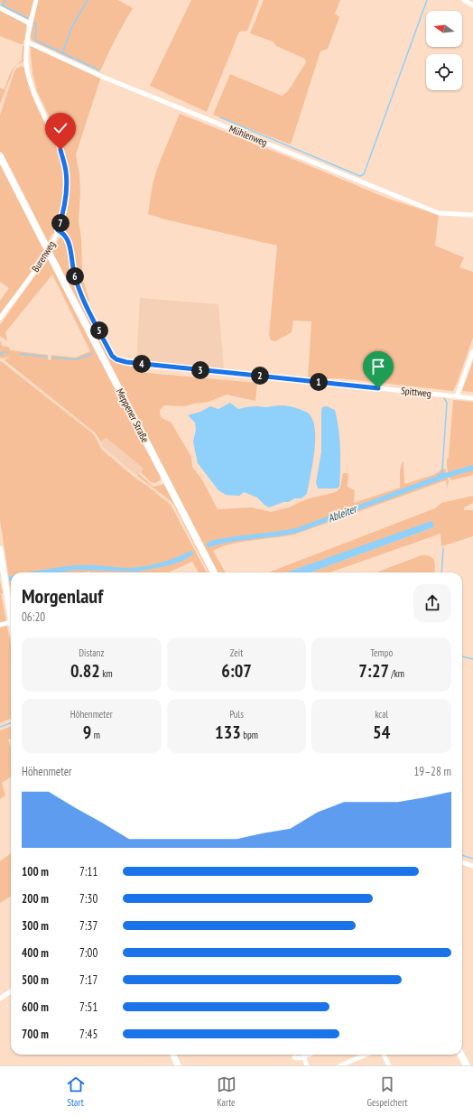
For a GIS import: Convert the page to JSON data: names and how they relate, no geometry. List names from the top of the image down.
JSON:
{
  "streets": {
    "main road": ["Meppener Straße"],
    "street": ["Mühlenweg", "Burenweg", "Spittweg"]
  },
  "crossings": [
    ["Mühlenweg", "Burenweg"],
    ["Burenweg", "Spittweg"],
    ["Burenweg", "Meppener Straße"]
  ],
  "water": ["Ableiter"],
  "north": "left",
  "page": {
    "pins": [
      "7",
      "6",
      "5",
      "4",
      "3",
      "2",
      "1"
    ],
    "heading": ["Morgenlauf", "06:20"],
    "stats": [
      ["Distanz", "0.82 km"],
      ["Zeit", "6:07"],
      ["Tempo", "7:27 /km"],
      ["Höhenmeter", "9 m"],
      ["Puls", "133 bpm"],
      ["kcal", "54"]
    ],
    "chart": ["Höhenmeter", "19–28 m"],
    "list": [
      {
        "name": "100 m",
        "note": "7:11"
      },
      {
        "name": "200 m",
        "note": "7:30"
      },
      {
        "name": "300 m",
        "note": "7:37"
      },
      {
        "name": "400 m",
        "note": "7:00"
      },
      {
        "name": "500 m",
        "note": "7:17"
      },
      {
        "name": "600 m",
        "note": "7:51"
      },
      {
        "name": "700 m",
        "note": "7:45"
      }
    ],
    "tabs": ["Start", "Karte", "Gespeichert"]
  }
}
